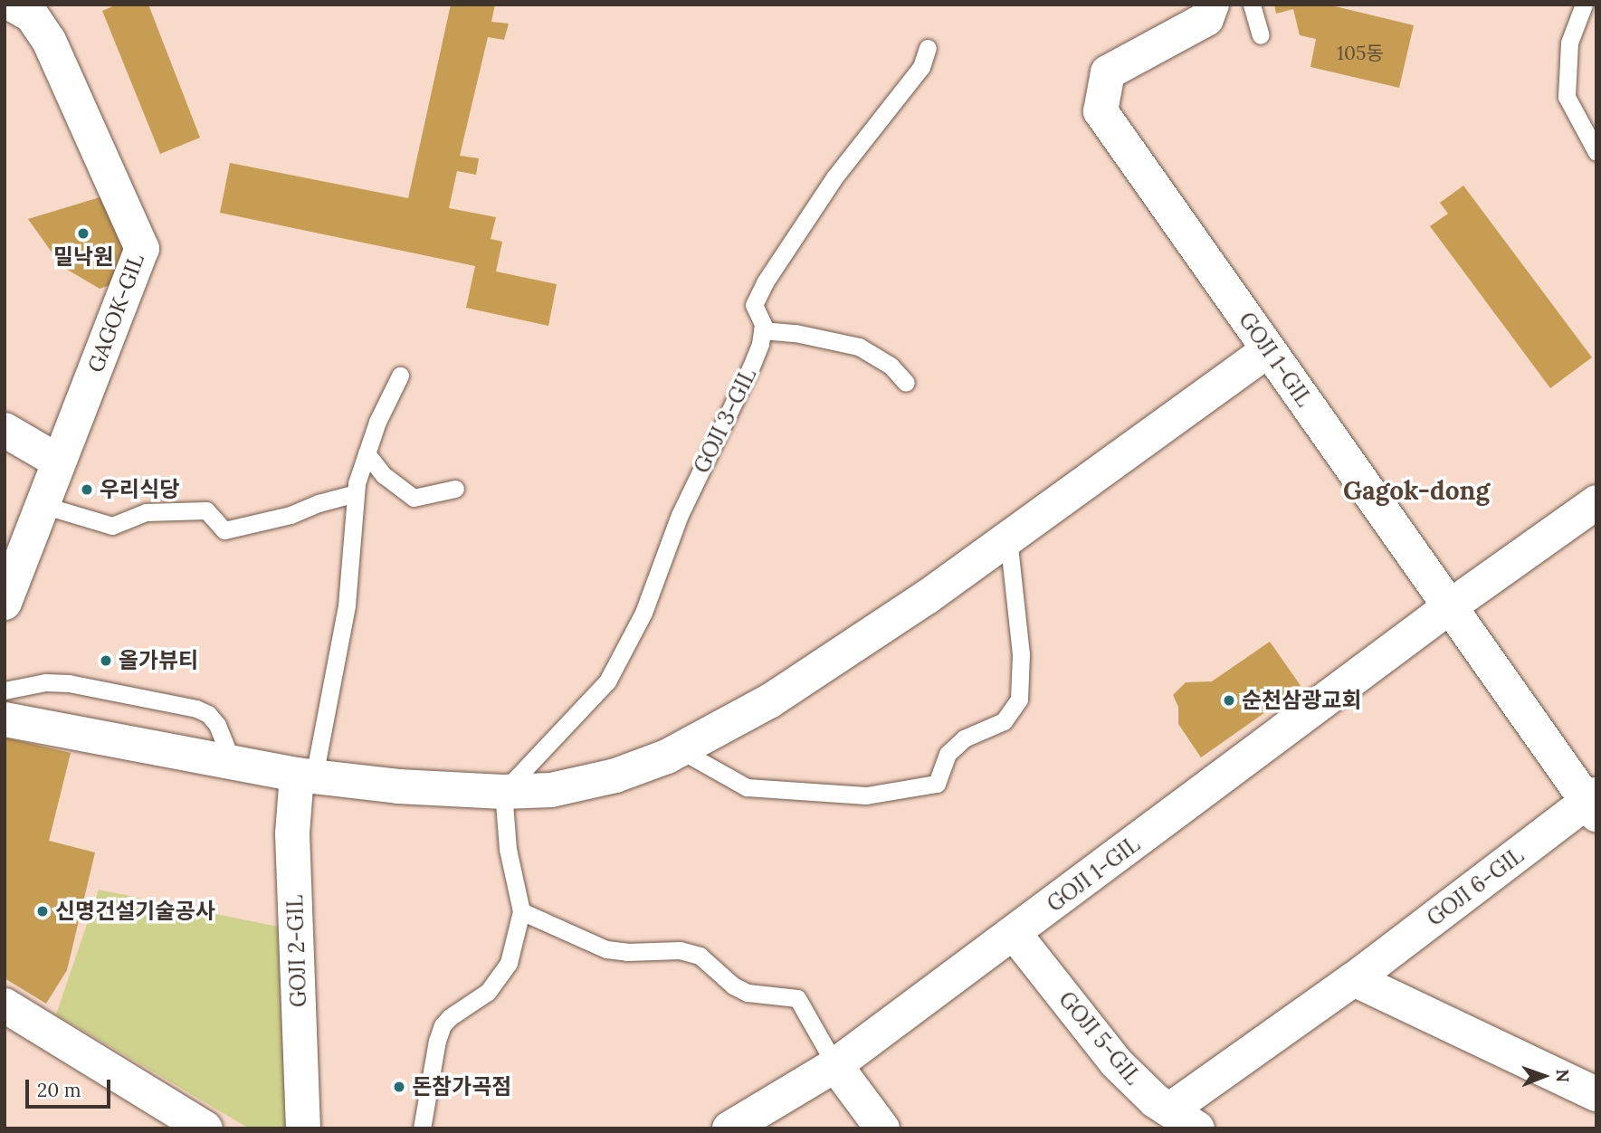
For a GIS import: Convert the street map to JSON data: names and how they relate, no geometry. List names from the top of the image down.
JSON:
{
  "streets": {
    "street": [
      "GAGOK-GIL",
      "GOJI 1-GIL",
      "GOJI 6-GIL",
      "GOJI 2-GIL",
      "GOJI 5-GIL"
    ],
    "lane": ["GOJI 3-GIL"]
  },
  "crossings": [
    ["GOJI 1-GIL", "GOJI 6-GIL"],
    ["GOJI 1-GIL", "GOJI 5-GIL"],
    ["GOJI 6-GIL", "GOJI 5-GIL"]
  ],
  "districts": ["Gagok-dong"],
  "places": [
    "밀낙원",
    "우리식당",
    "올가뷰티",
    "순천삼광교회",
    "신명건설기술공사",
    "돈참가곡점"
  ],
  "house_numbers": ["105동"],
  "scale_bar": "20 m",
  "north": "right"
}
